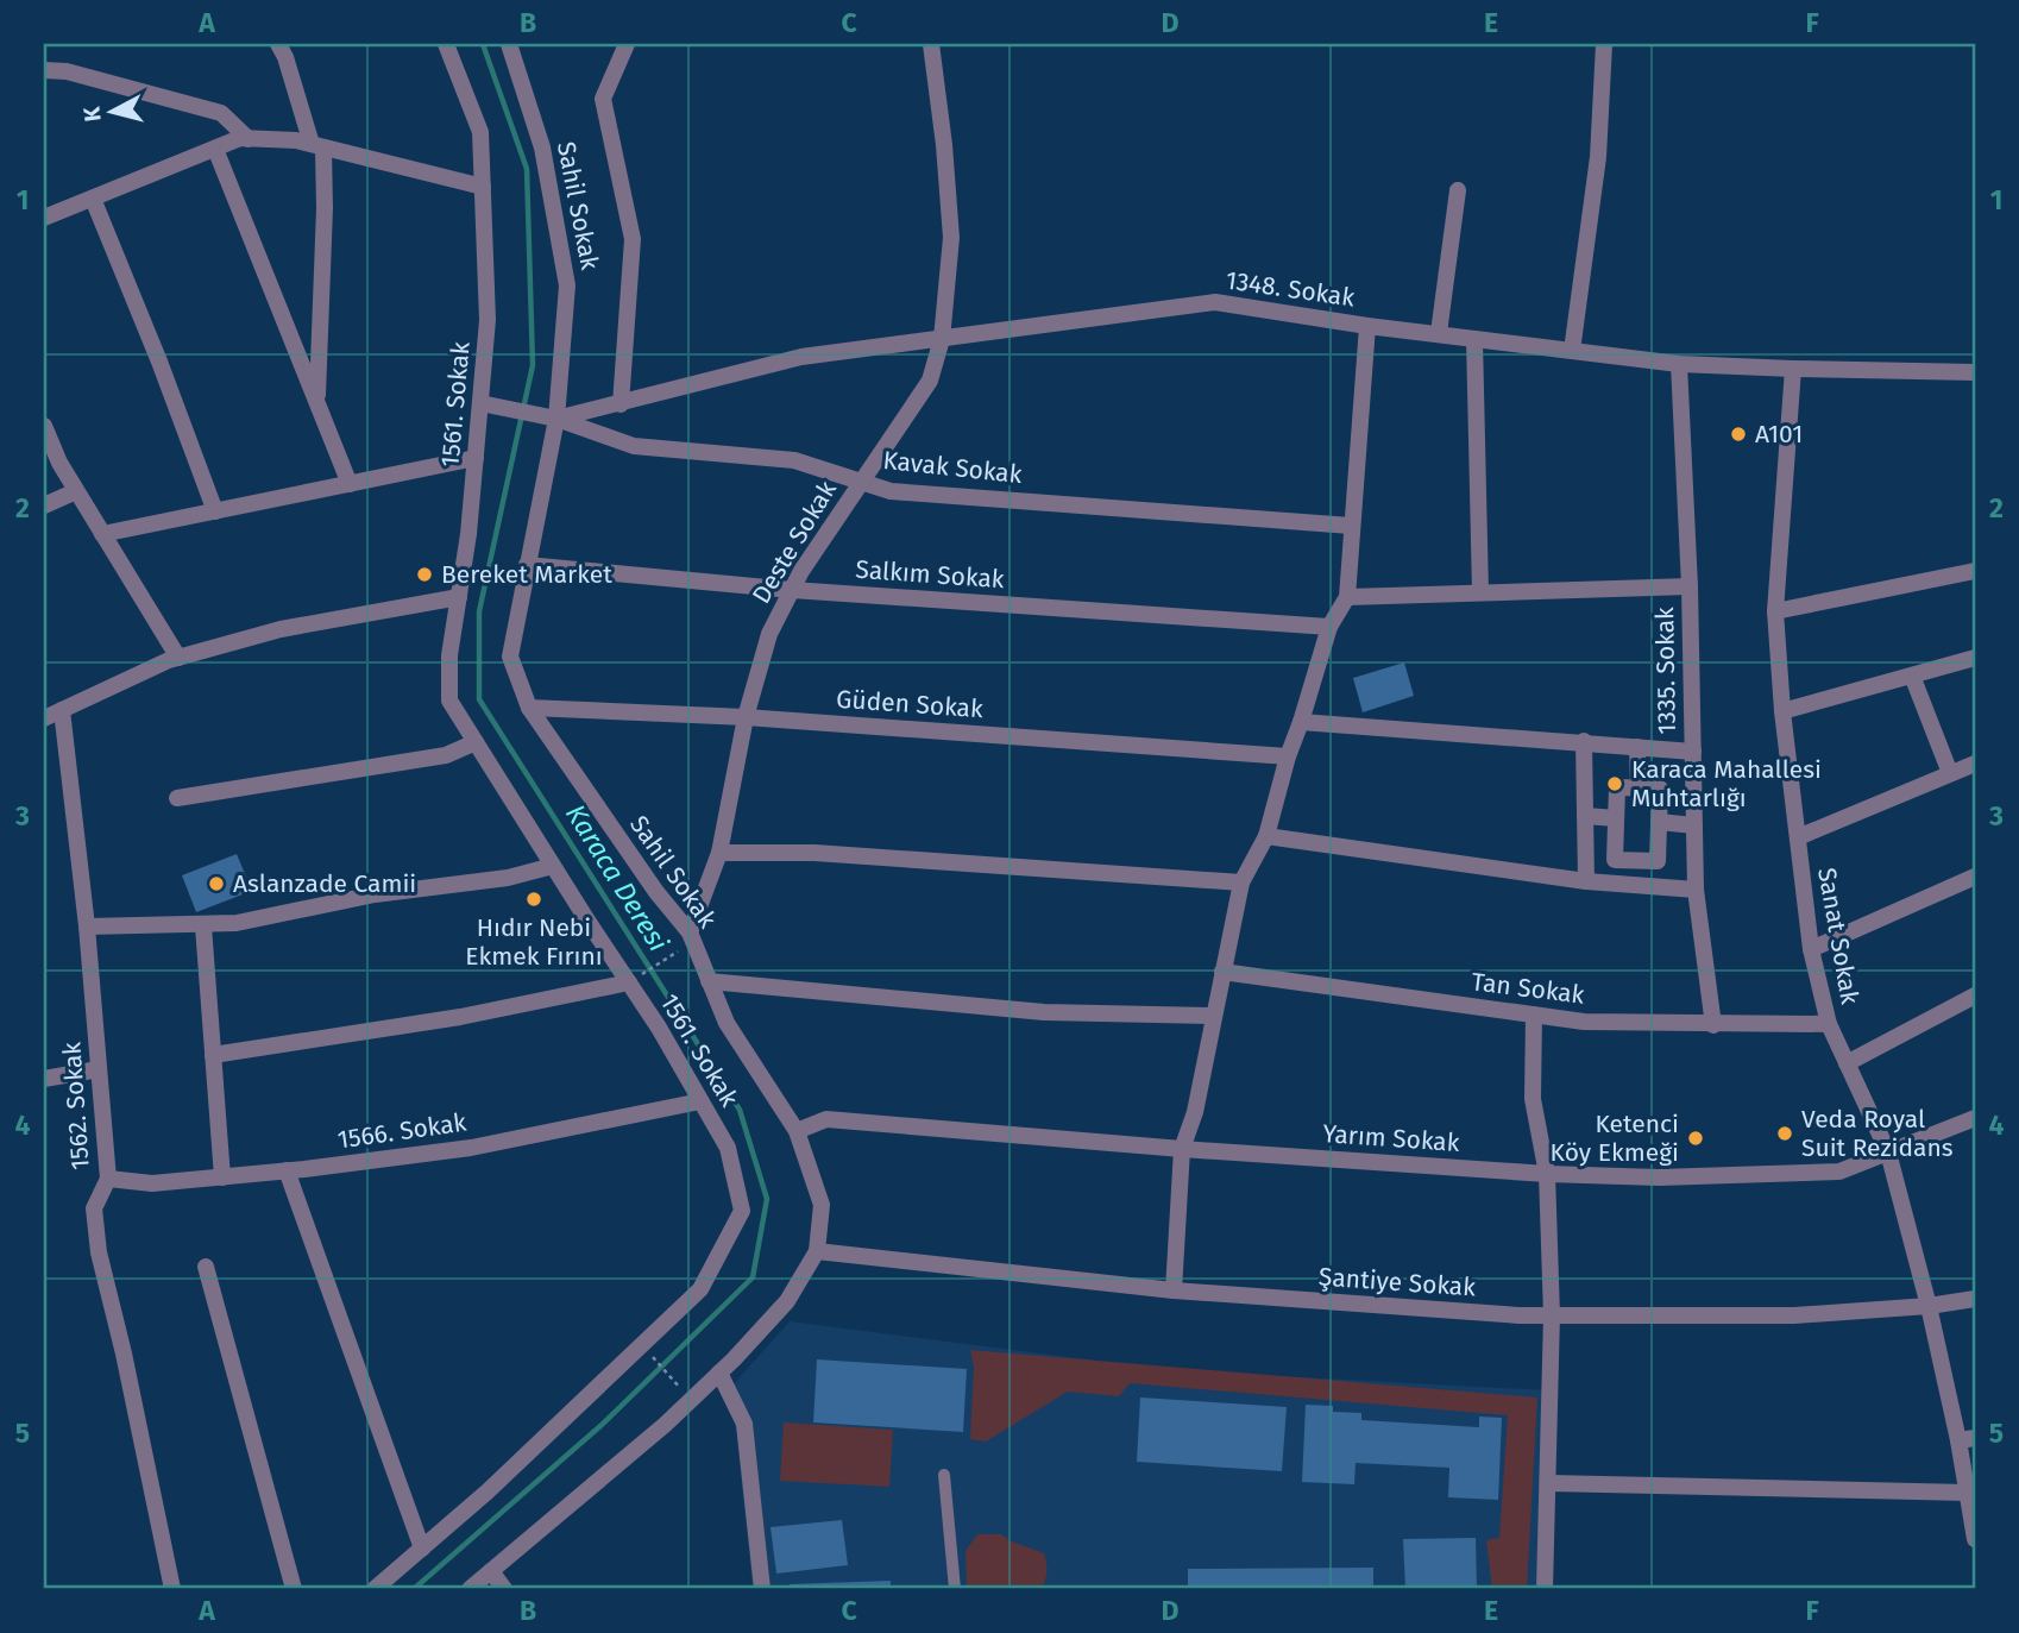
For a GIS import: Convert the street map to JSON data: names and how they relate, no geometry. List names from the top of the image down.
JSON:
{
  "streets": {
    "street": [
      "Sahil Sokak",
      "1348. Sokak",
      "1561. Sokak",
      "Kavak Sokak",
      "Deste Sokak",
      "Salkım Sokak",
      "1335. Sokak",
      "Güden Sokak",
      "Sanat Sokak",
      "Tan Sokak",
      "1562. Sokak",
      "1566. Sokak",
      "Yarım Sokak",
      "Şantiye Sokak"
    ]
  },
  "crossings": [
    ["Sahil Sokak", "1348. Sokak"],
    ["Sahil Sokak", "Kavak Sokak"],
    ["Sahil Sokak", "Deste Sokak"],
    ["Sahil Sokak", "Salkım Sokak"],
    ["Sahil Sokak", "Güden Sokak"],
    ["Sahil Sokak", "Yarım Sokak"],
    ["Sahil Sokak", "Şantiye Sokak"],
    ["1348. Sokak", "Kavak Sokak"],
    ["1348. Sokak", "Deste Sokak"],
    ["1348. Sokak", "1335. Sokak"],
    ["1348. Sokak", "Sanat Sokak"],
    ["1561. Sokak", "Kavak Sokak"],
    ["1561. Sokak", "1566. Sokak"],
    ["Kavak Sokak", "Deste Sokak"],
    ["Deste Sokak", "Salkım Sokak"],
    ["Deste Sokak", "Güden Sokak"],
    ["1335. Sokak", "Tan Sokak"],
    ["Sanat Sokak", "Tan Sokak"],
    ["Sanat Sokak", "Yarım Sokak"],
    ["Sanat Sokak", "Şantiye Sokak"],
    ["1562. Sokak", "1566. Sokak"]
  ],
  "water": ["Karaca Deresi"],
  "places": [
    "A101",
    "Bereket Market",
    "Karaca Mahallesi Muhtarlığı",
    "Aslanzade Camii",
    "Hıdır Nebi Ekmek Fırını",
    "Veda Royal Suit Rezidans",
    "Ketenci Köy Ekmeği"
  ],
  "north": "left",
  "grid": {
    "columns": [
      "A",
      "B",
      "C",
      "D",
      "E",
      "F"
    ],
    "rows": [
      "1",
      "2",
      "3",
      "4",
      "5"
    ]
  }
}
